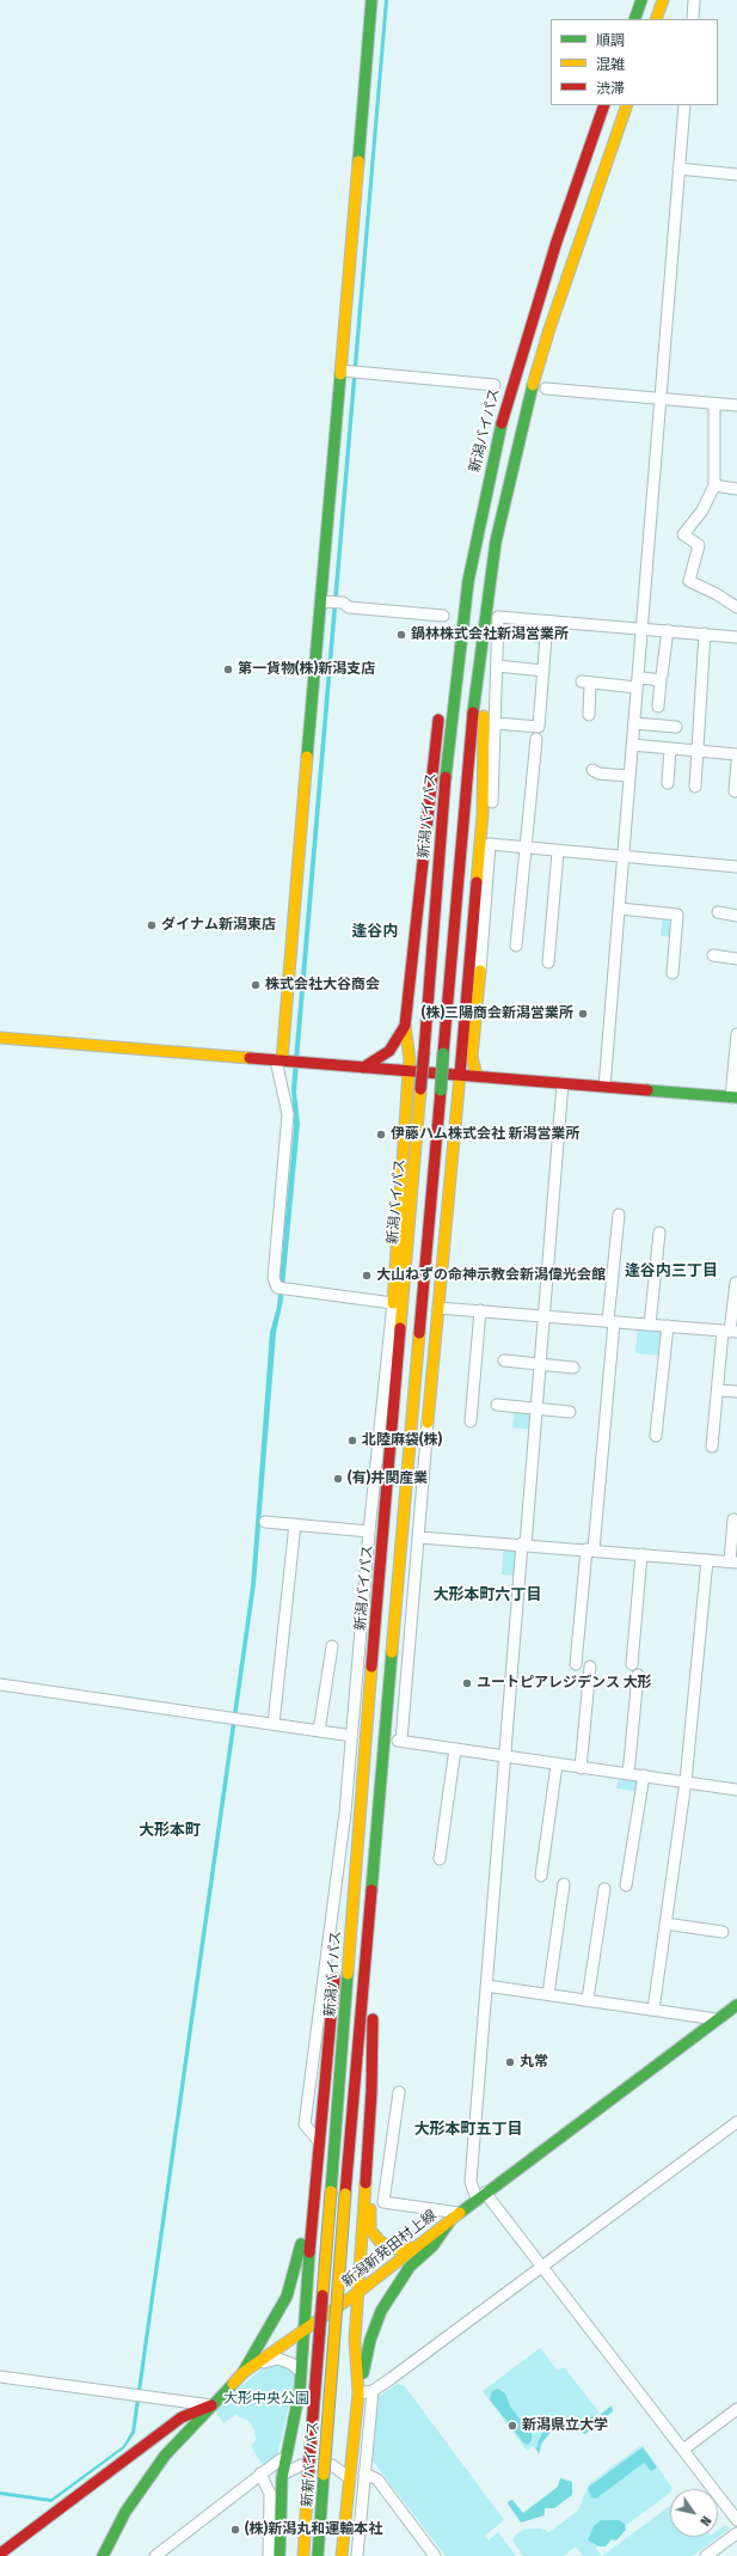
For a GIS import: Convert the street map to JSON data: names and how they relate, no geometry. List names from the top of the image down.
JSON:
{
  "streets": {
    "main road": ["新潟バイパス", "新潟新発田村上線", "新新バイパス"]
  },
  "crossings": [
    ["新潟バイパス", "新新バイパス"]
  ],
  "districts": [
    "逢谷内",
    "逢谷内三丁目",
    "大形本町六丁目",
    "大形本町",
    "大形本町五丁目"
  ],
  "parks": ["大形中央公園"],
  "places": [
    "鍋林株式会社新潟営業所",
    "第一貨物(株)新潟支店",
    "ダイナム新潟東店",
    "株式会社大谷商会",
    "(株)三陽商会新潟営業所",
    "伊藤ハム株式会社 新潟営業所",
    "大山ねずの命神示教会新潟偉光会館",
    "北陸麻袋(株)",
    "(有)井関産業",
    "ユートピアレジデンス 大形",
    "丸常",
    "新潟県立大学",
    "(株)新潟丸和運輸本社"
  ],
  "legend": ["順調", "混雑", "渋滞"],
  "north": "bottom right"
}
